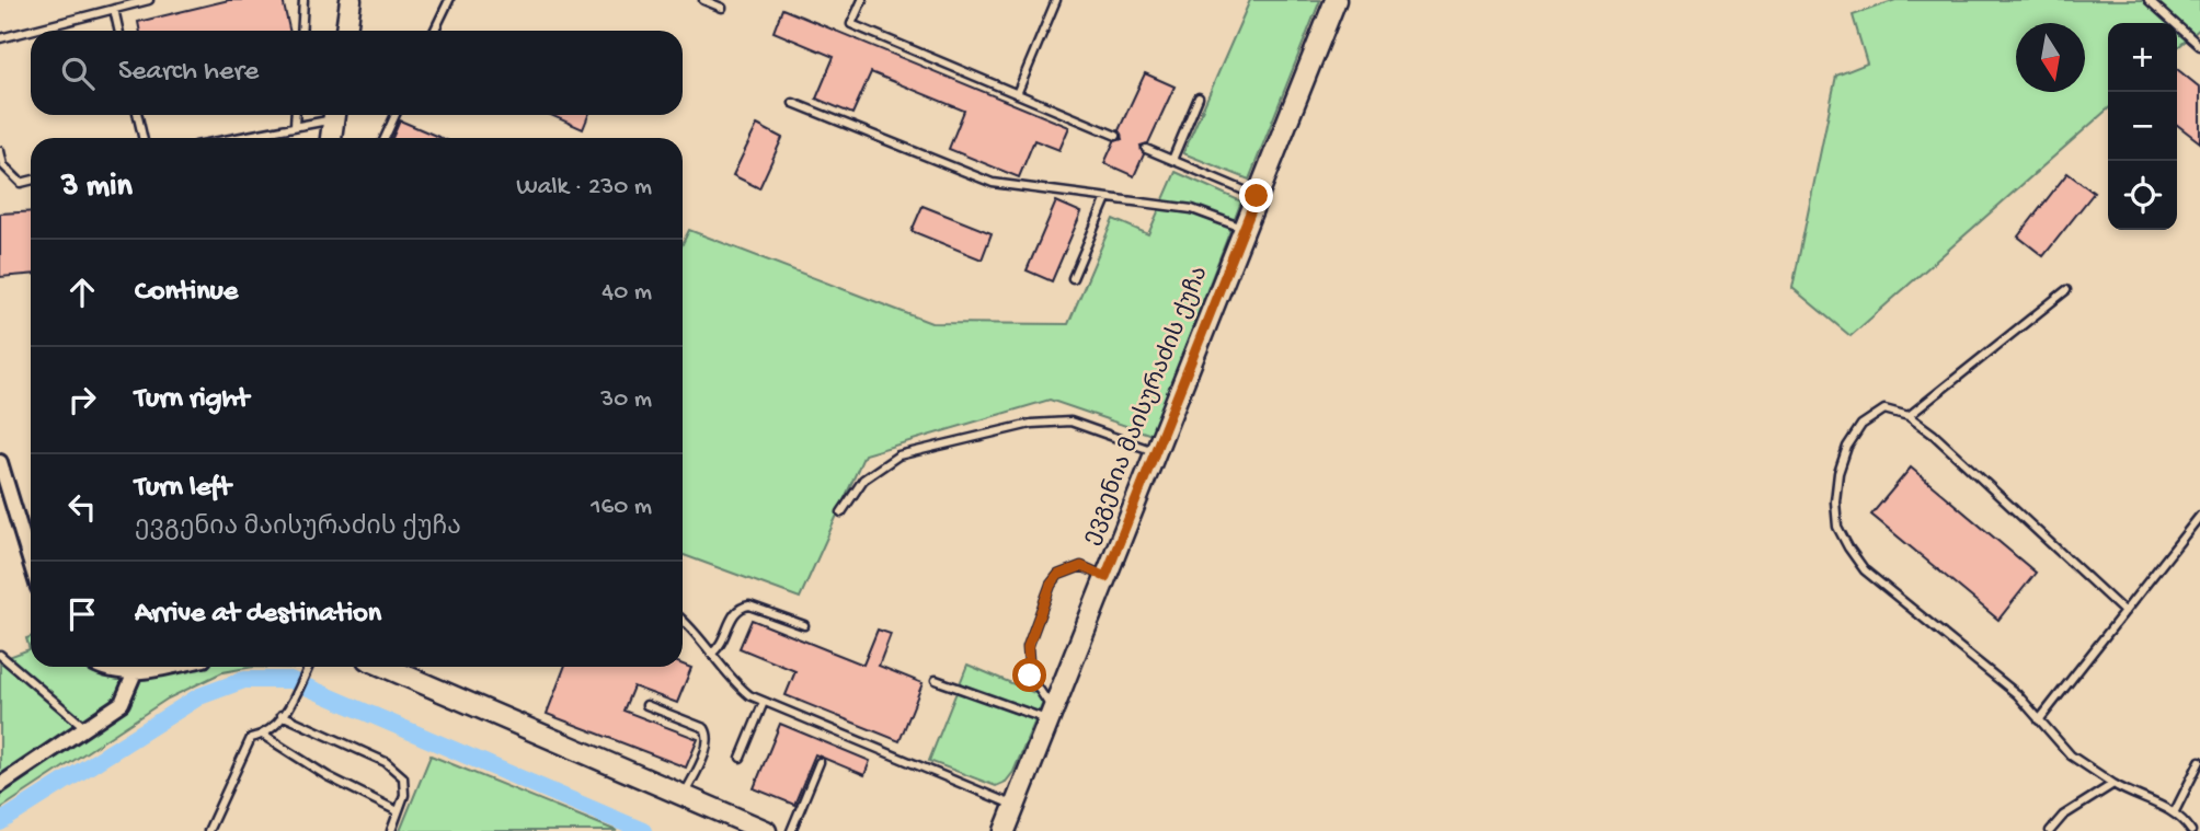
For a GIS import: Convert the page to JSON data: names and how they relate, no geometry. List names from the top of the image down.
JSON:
{
  "streets": {
    "street": ["ევგენია მაისურაძის ქუჩა"]
  },
  "north": "bottom",
  "page": {
    "map_buttons": ["+", "−"],
    "search": "Search here",
    "heading": ["3 min", "Walk · 230 m"],
    "list": [
      ["Continue", "40 m"],
      ["Turn right", "30 m"],
      ["Turn left", "ევგენია მაისურაძის ქუჩა", "160 m"],
      "Arrive at destination"
    ]
  }
}
